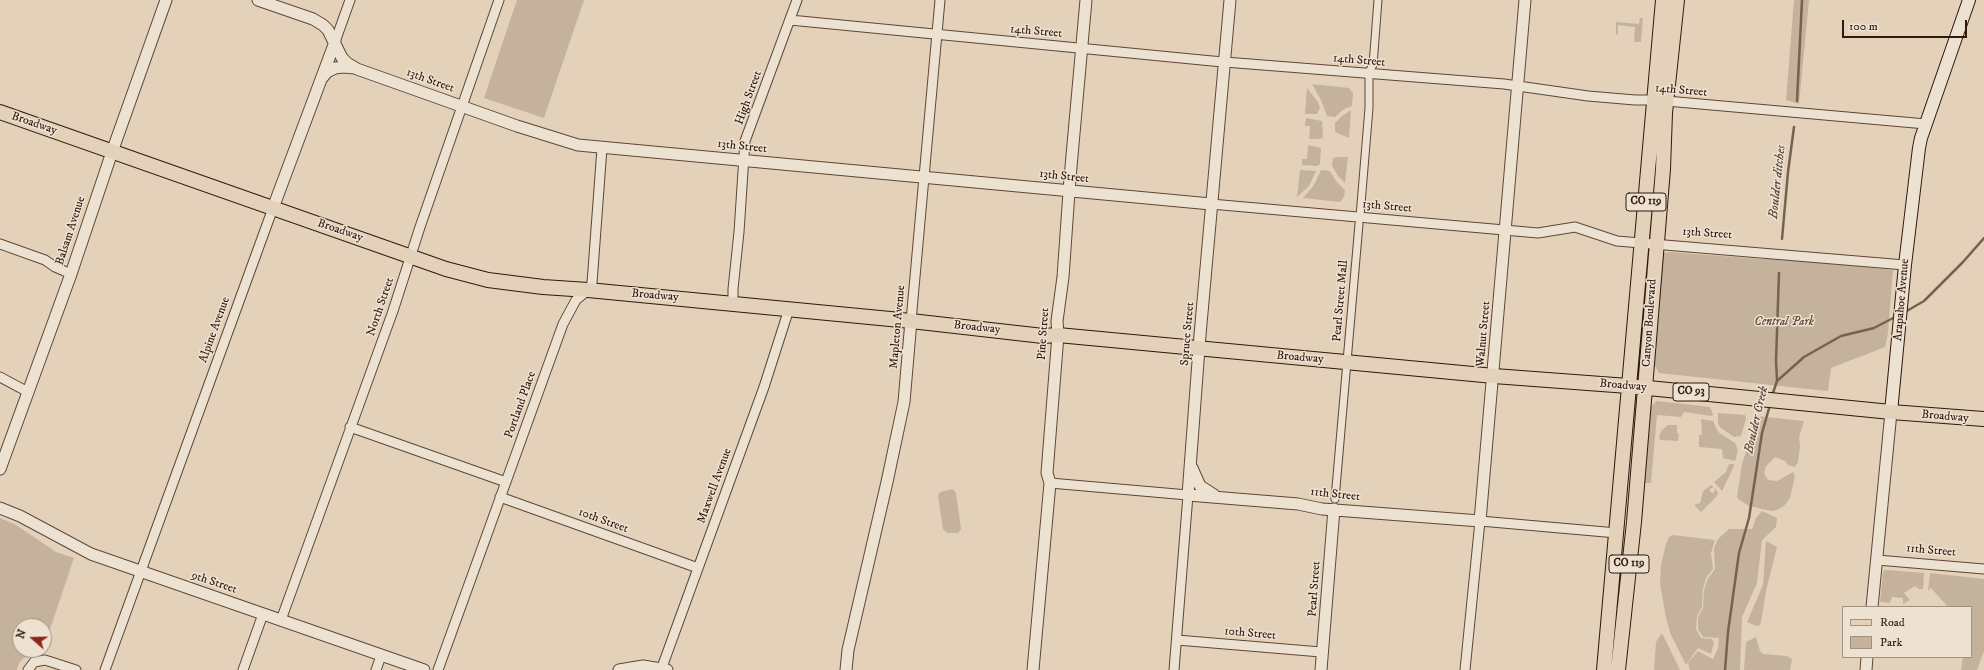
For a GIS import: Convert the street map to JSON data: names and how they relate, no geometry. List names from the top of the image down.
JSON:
{
  "streets": {
    "main road": [
      "Broadway",
      "CO 119",
      "Arapahoe Avenue",
      "Canyon Boulevard",
      "CO 93"
    ],
    "street": [
      "14th Street",
      "13th Street",
      "High Street",
      "Balsam Avenue",
      "Pearl Street Mall",
      "North Street",
      "Mapleton Avenue",
      "Alpine Avenue",
      "Pine Street",
      "Spruce Street",
      "Walnut Street",
      "Portland Place",
      "Maxwell Avenue",
      "11th Street",
      "10th Street",
      "9th Street",
      "Pearl Street"
    ]
  },
  "crossings": [
    ["14th Street", "High Street"],
    ["14th Street", "Arapahoe Avenue"],
    ["14th Street", "Canyon Boulevard"],
    ["14th Street", "Mapleton Avenue"],
    ["14th Street", "Pine Street"],
    ["14th Street", "Spruce Street"],
    ["14th Street", "Walnut Street"],
    ["13th Street", "High Street"],
    ["13th Street", "Arapahoe Avenue"],
    ["13th Street", "North Street"],
    ["13th Street", "Canyon Boulevard"],
    ["13th Street", "Mapleton Avenue"],
    ["13th Street", "Alpine Avenue"],
    ["13th Street", "Pine Street"],
    ["13th Street", "Spruce Street"],
    ["13th Street", "Walnut Street"],
    ["High Street", "Broadway"],
    ["Broadway", "Balsam Avenue"],
    ["Broadway", "Arapahoe Avenue"],
    ["Broadway", "Pearl Street Mall"],
    ["Broadway", "North Street"],
    ["Broadway", "Canyon Boulevard"],
    ["Broadway", "Mapleton Avenue"],
    ["Broadway", "Alpine Avenue"],
    ["Broadway", "Pine Street"],
    ["Broadway", "Spruce Street"],
    ["Broadway", "Walnut Street"],
    ["Broadway", "Portland Place"],
    ["Broadway", "Maxwell Avenue"],
    ["Arapahoe Avenue", "11th Street"],
    ["Pearl Street Mall", "11th Street"],
    ["Pearl Street Mall", "Pearl Street"],
    ["North Street", "9th Street"],
    ["Canyon Boulevard", "11th Street"],
    ["Alpine Avenue", "9th Street"],
    ["Pine Street", "11th Street"],
    ["Spruce Street", "11th Street"],
    ["Spruce Street", "10th Street"],
    ["Walnut Street", "11th Street"],
    ["Portland Place", "10th Street"],
    ["Maxwell Avenue", "10th Street"],
    ["11th Street", "Pearl Street"],
    ["10th Street", "Pearl Street"]
  ],
  "water": ["Boulder ditches", "Boulder Creek"],
  "parks": ["Central Park"],
  "legend": ["Road", "Park"],
  "scale_bar": "100 m",
  "north": "left"
}
